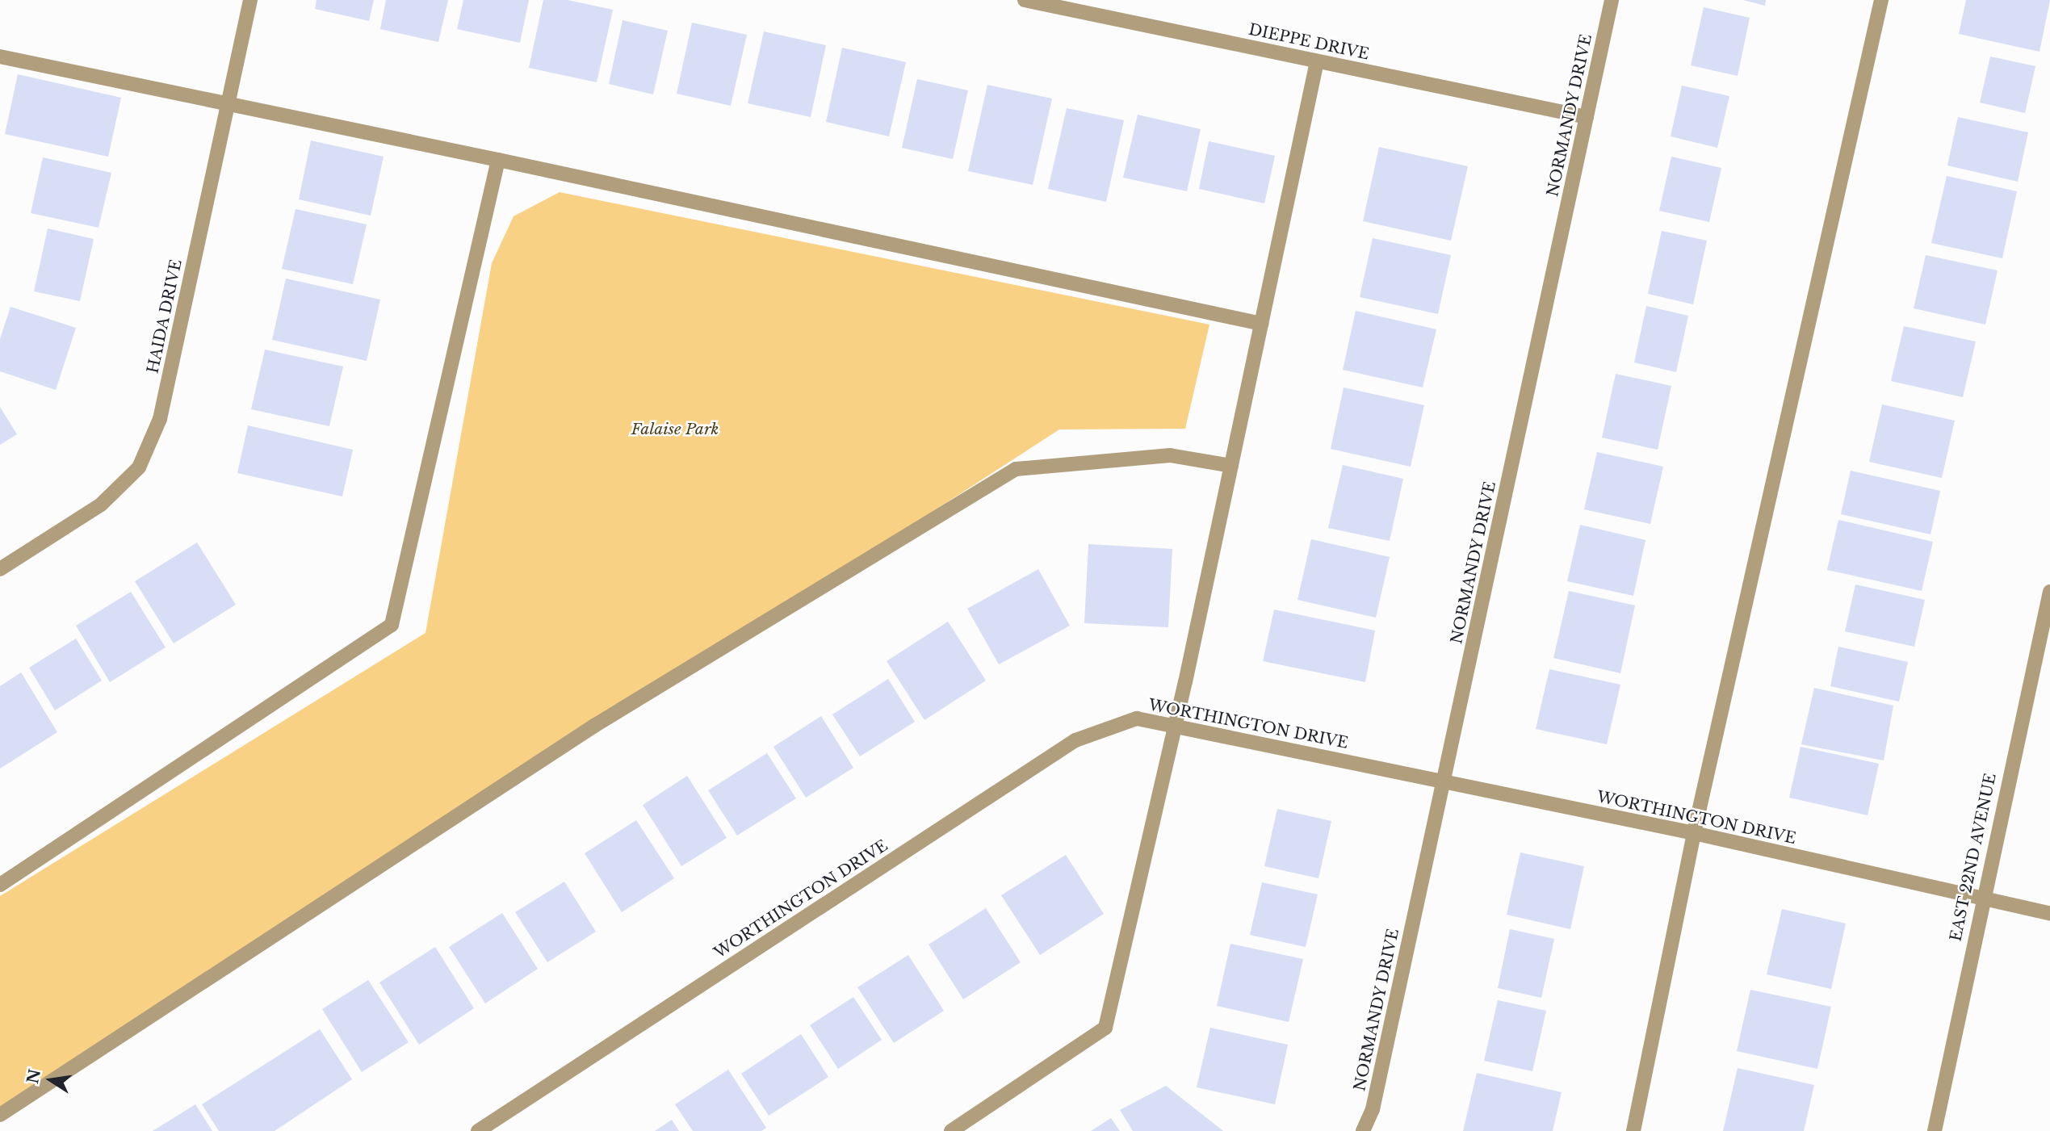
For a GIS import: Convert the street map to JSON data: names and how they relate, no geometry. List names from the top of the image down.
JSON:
{
  "streets": {
    "street": [
      "DIEPPE DRIVE",
      "NORMANDY DRIVE",
      "HAIDA DRIVE",
      "WORTHINGTON DRIVE",
      "EAST 22ND AVENUE"
    ]
  },
  "crossings": [
    ["DIEPPE DRIVE", "NORMANDY DRIVE"],
    ["NORMANDY DRIVE", "WORTHINGTON DRIVE"],
    ["WORTHINGTON DRIVE", "EAST 22ND AVENUE"]
  ],
  "parks": ["Falaise Park"],
  "north": "left"
}
